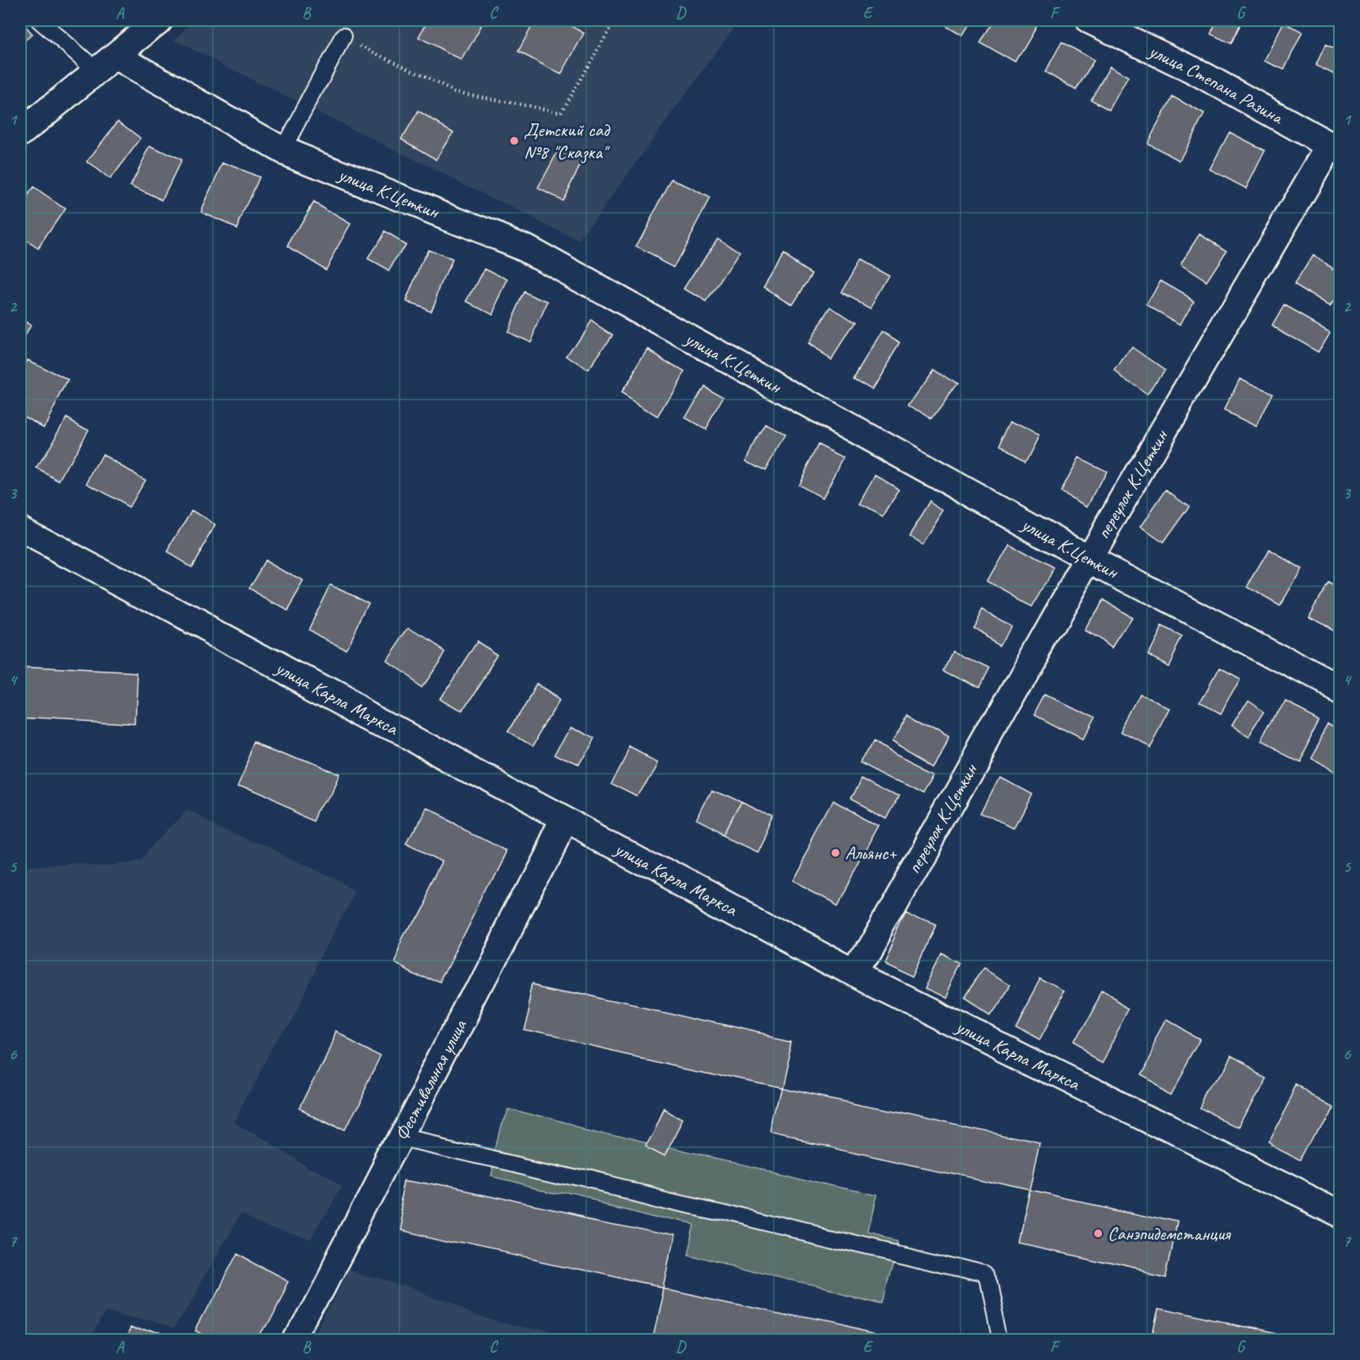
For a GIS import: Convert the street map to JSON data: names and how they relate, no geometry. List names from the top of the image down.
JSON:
{
  "streets": {
    "street": [
      "улица Степана Разина",
      "улица К.Цеткин",
      "переулок К.Цеткин",
      "улица Карла Маркса",
      "Фестивальная улица"
    ]
  },
  "crossings": [
    ["улица Степана Разина", "переулок К.Цеткин"],
    ["улица К.Цеткин", "переулок К.Цеткин"],
    ["переулок К.Цеткин", "улица Карла Маркса"],
    ["улица Карла Маркса", "Фестивальная улица"]
  ],
  "places": ["Детский сад №8 \"Сказка\"", "Альянс+", "Санэпидемстанция"],
  "grid": {
    "columns": [
      "A",
      "B",
      "C",
      "D",
      "E",
      "F",
      "G"
    ],
    "rows": [
      "1",
      "2",
      "3",
      "4",
      "5",
      "6",
      "7"
    ]
  }
}
